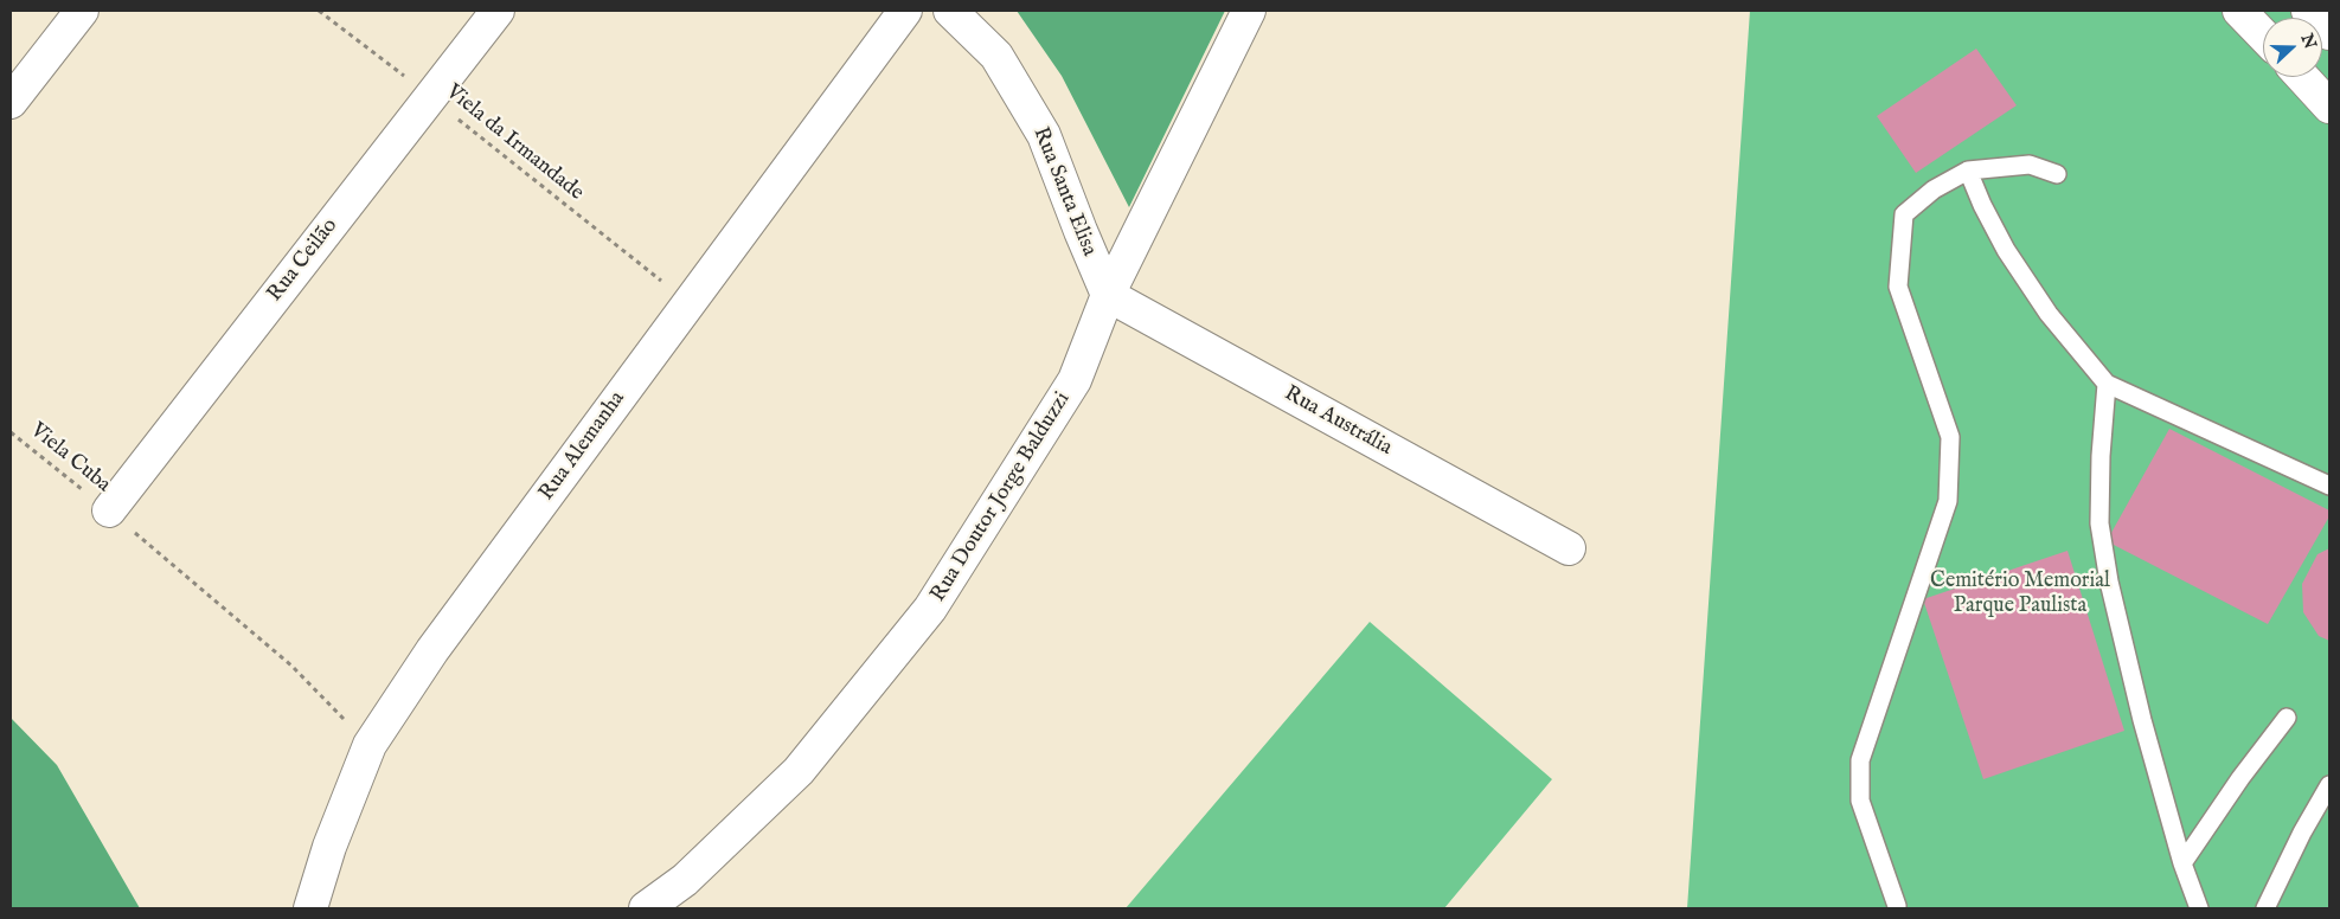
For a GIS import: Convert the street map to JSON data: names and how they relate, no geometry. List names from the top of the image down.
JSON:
{
  "streets": {
    "street": [
      "Rua Santa Elisa",
      "Rua Ceilão",
      "Rua Austrália",
      "Rua Alemanha",
      "Rua Doutor Jorge Balduzzi"
    ],
    "path": ["Viela da Irmandade", "Viela Cuba"]
  },
  "crossings": [
    ["Viela da Irmandade", "Rua Ceilão"],
    ["Viela da Irmandade", "Rua Alemanha"],
    ["Rua Santa Elisa", "Rua Austrália"],
    ["Rua Santa Elisa", "Rua Doutor Jorge Balduzzi"],
    ["Rua Ceilão", "Viela Cuba"],
    ["Rua Austrália", "Rua Doutor Jorge Balduzzi"],
    ["Rua Alemanha", "Viela Cuba"]
  ],
  "parks": ["Cemitério Memorial Parque Paulista"],
  "north": "right"
}
